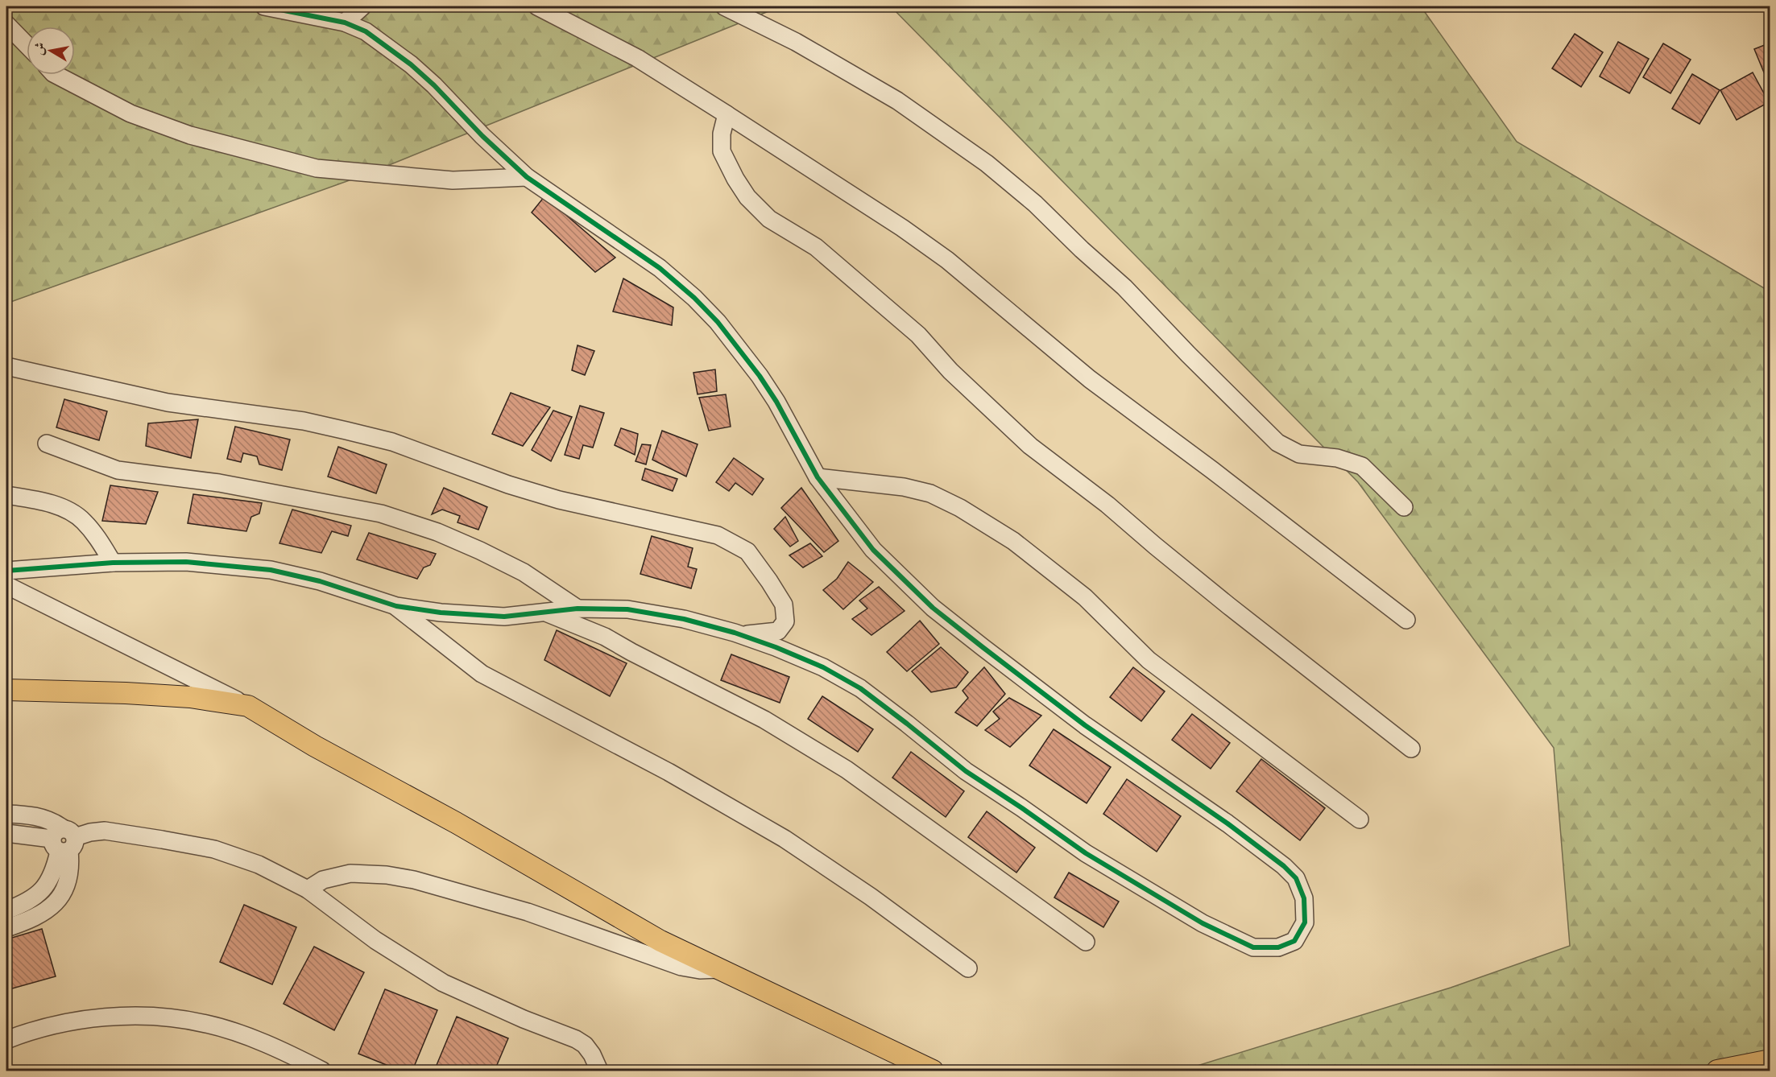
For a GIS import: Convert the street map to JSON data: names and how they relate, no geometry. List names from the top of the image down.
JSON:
{
  "north": "left"
}
